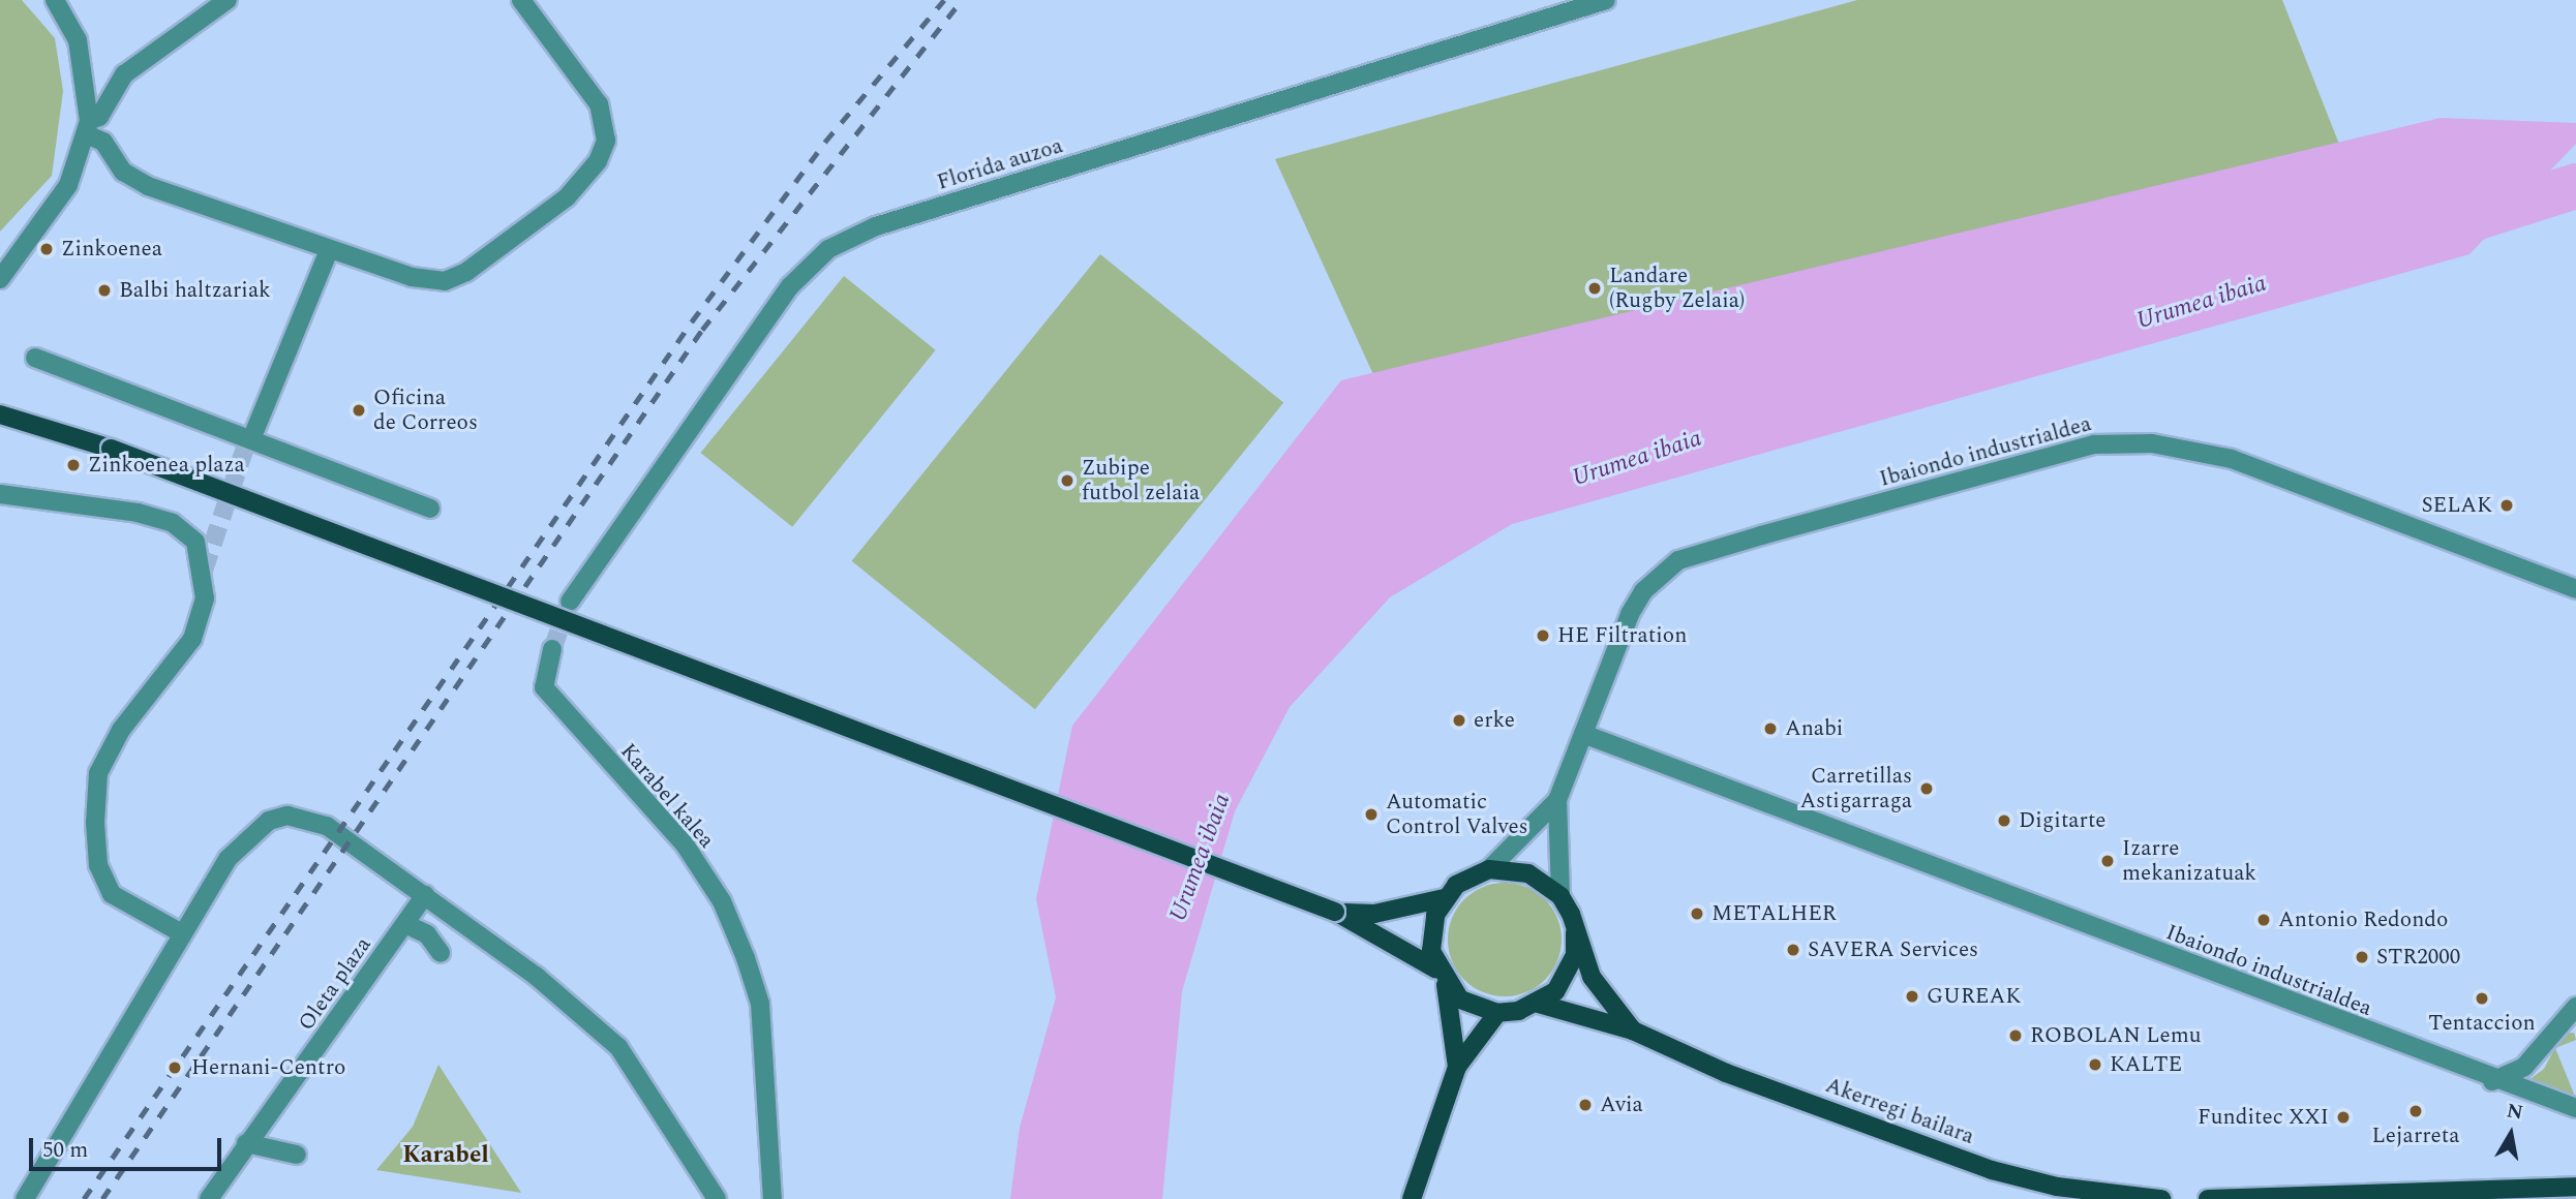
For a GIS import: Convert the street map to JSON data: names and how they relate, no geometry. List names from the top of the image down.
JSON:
{
  "streets": {
    "main road": ["Akerregi bailara"],
    "street": [
      "Florida auzoa",
      "Ibaiondo industrialdea",
      "Karabel kalea",
      "Oleta plaza"
    ]
  },
  "districts": ["Karabel"],
  "water": ["Urumea ibaia"],
  "places": [
    "Zinkoenea",
    "Landare (Rugby Zelaia)",
    "Balbi haltzariak",
    "Oficina de Correos",
    "Zinkoenea plaza",
    "Zubipe futbol zelaia",
    "SELAK",
    "HE Filtration",
    "erke",
    "Anabi",
    "Carretillas Astigarraga",
    "Automatic Control Valves",
    "Digitarte",
    "Izarre mekanizatuak",
    "METALHER",
    "Antonio Redondo",
    "SAVERA Services",
    "STR2000",
    "GUREAK",
    "Tentaccion",
    "ROBOLAN Lemu",
    "KALTE",
    "Hernani-Centro",
    "Avia",
    "Lejarreta",
    "Funditec XXI"
  ],
  "scale_bar": "50 m",
  "north": "top"
}
